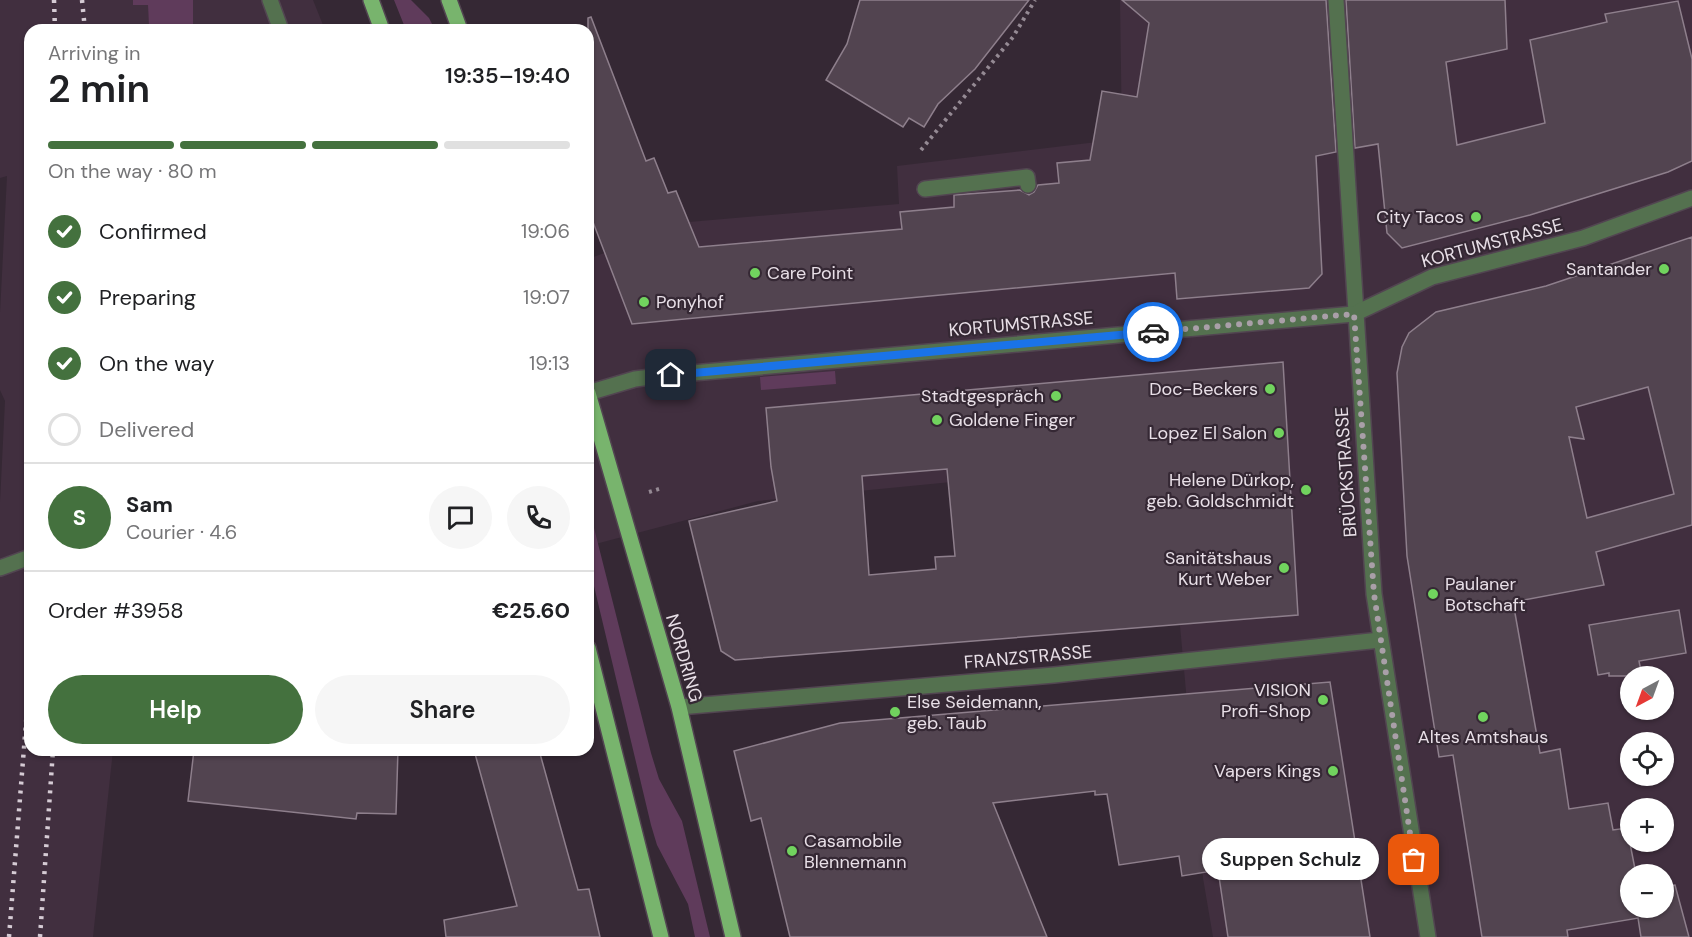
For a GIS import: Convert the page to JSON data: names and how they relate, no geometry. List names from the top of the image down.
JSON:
{
  "streets": {
    "main road": ["NORDRING"],
    "street": ["KORTUMSTRASSE", "BRÜCKSTRASSE", "FRANZSTRASSE"]
  },
  "crossings": [
    ["KORTUMSTRASSE", "BRÜCKSTRASSE"],
    ["BRÜCKSTRASSE", "FRANZSTRASSE"],
    ["FRANZSTRASSE", "NORDRING"]
  ],
  "places": [
    "City Tacos",
    "Santander",
    "Care Point",
    "Ponyhof",
    "Doc-Beckers",
    "Stadtgespräch",
    "Goldene Finger",
    "Lopez El Salon",
    "Helene Dürkop, geb. Goldschmidt",
    "Sanitätshaus Kurt Weber",
    "Paulaner Botschaft",
    "VISION Profi-Shop",
    "Else Seidemann, geb. Taub",
    "Altes Amtshaus",
    "Vapers Kings",
    "Casamobile Blennemann",
    "Suppen Schulz"
  ],
  "north": "bottom left",
  "page": {
    "heading": ["2 min", "Arriving in", "19:35–19:40"],
    "panel": [
      "Sam",
      "Courier · 4.6",
      "Order #3958",
      "€25.60"
    ],
    "bar": "On the way · 80 m",
    "list": [
      ["Confirmed", "19:06"],
      ["Preparing", "19:07"],
      ["On the way", "19:13"],
      "Delivered"
    ],
    "round": "S",
    "buttons": ["Help", "Share"],
    "map_buttons": ["+", "−"],
    "bubble": "Suppen Schulz"
  }
}
